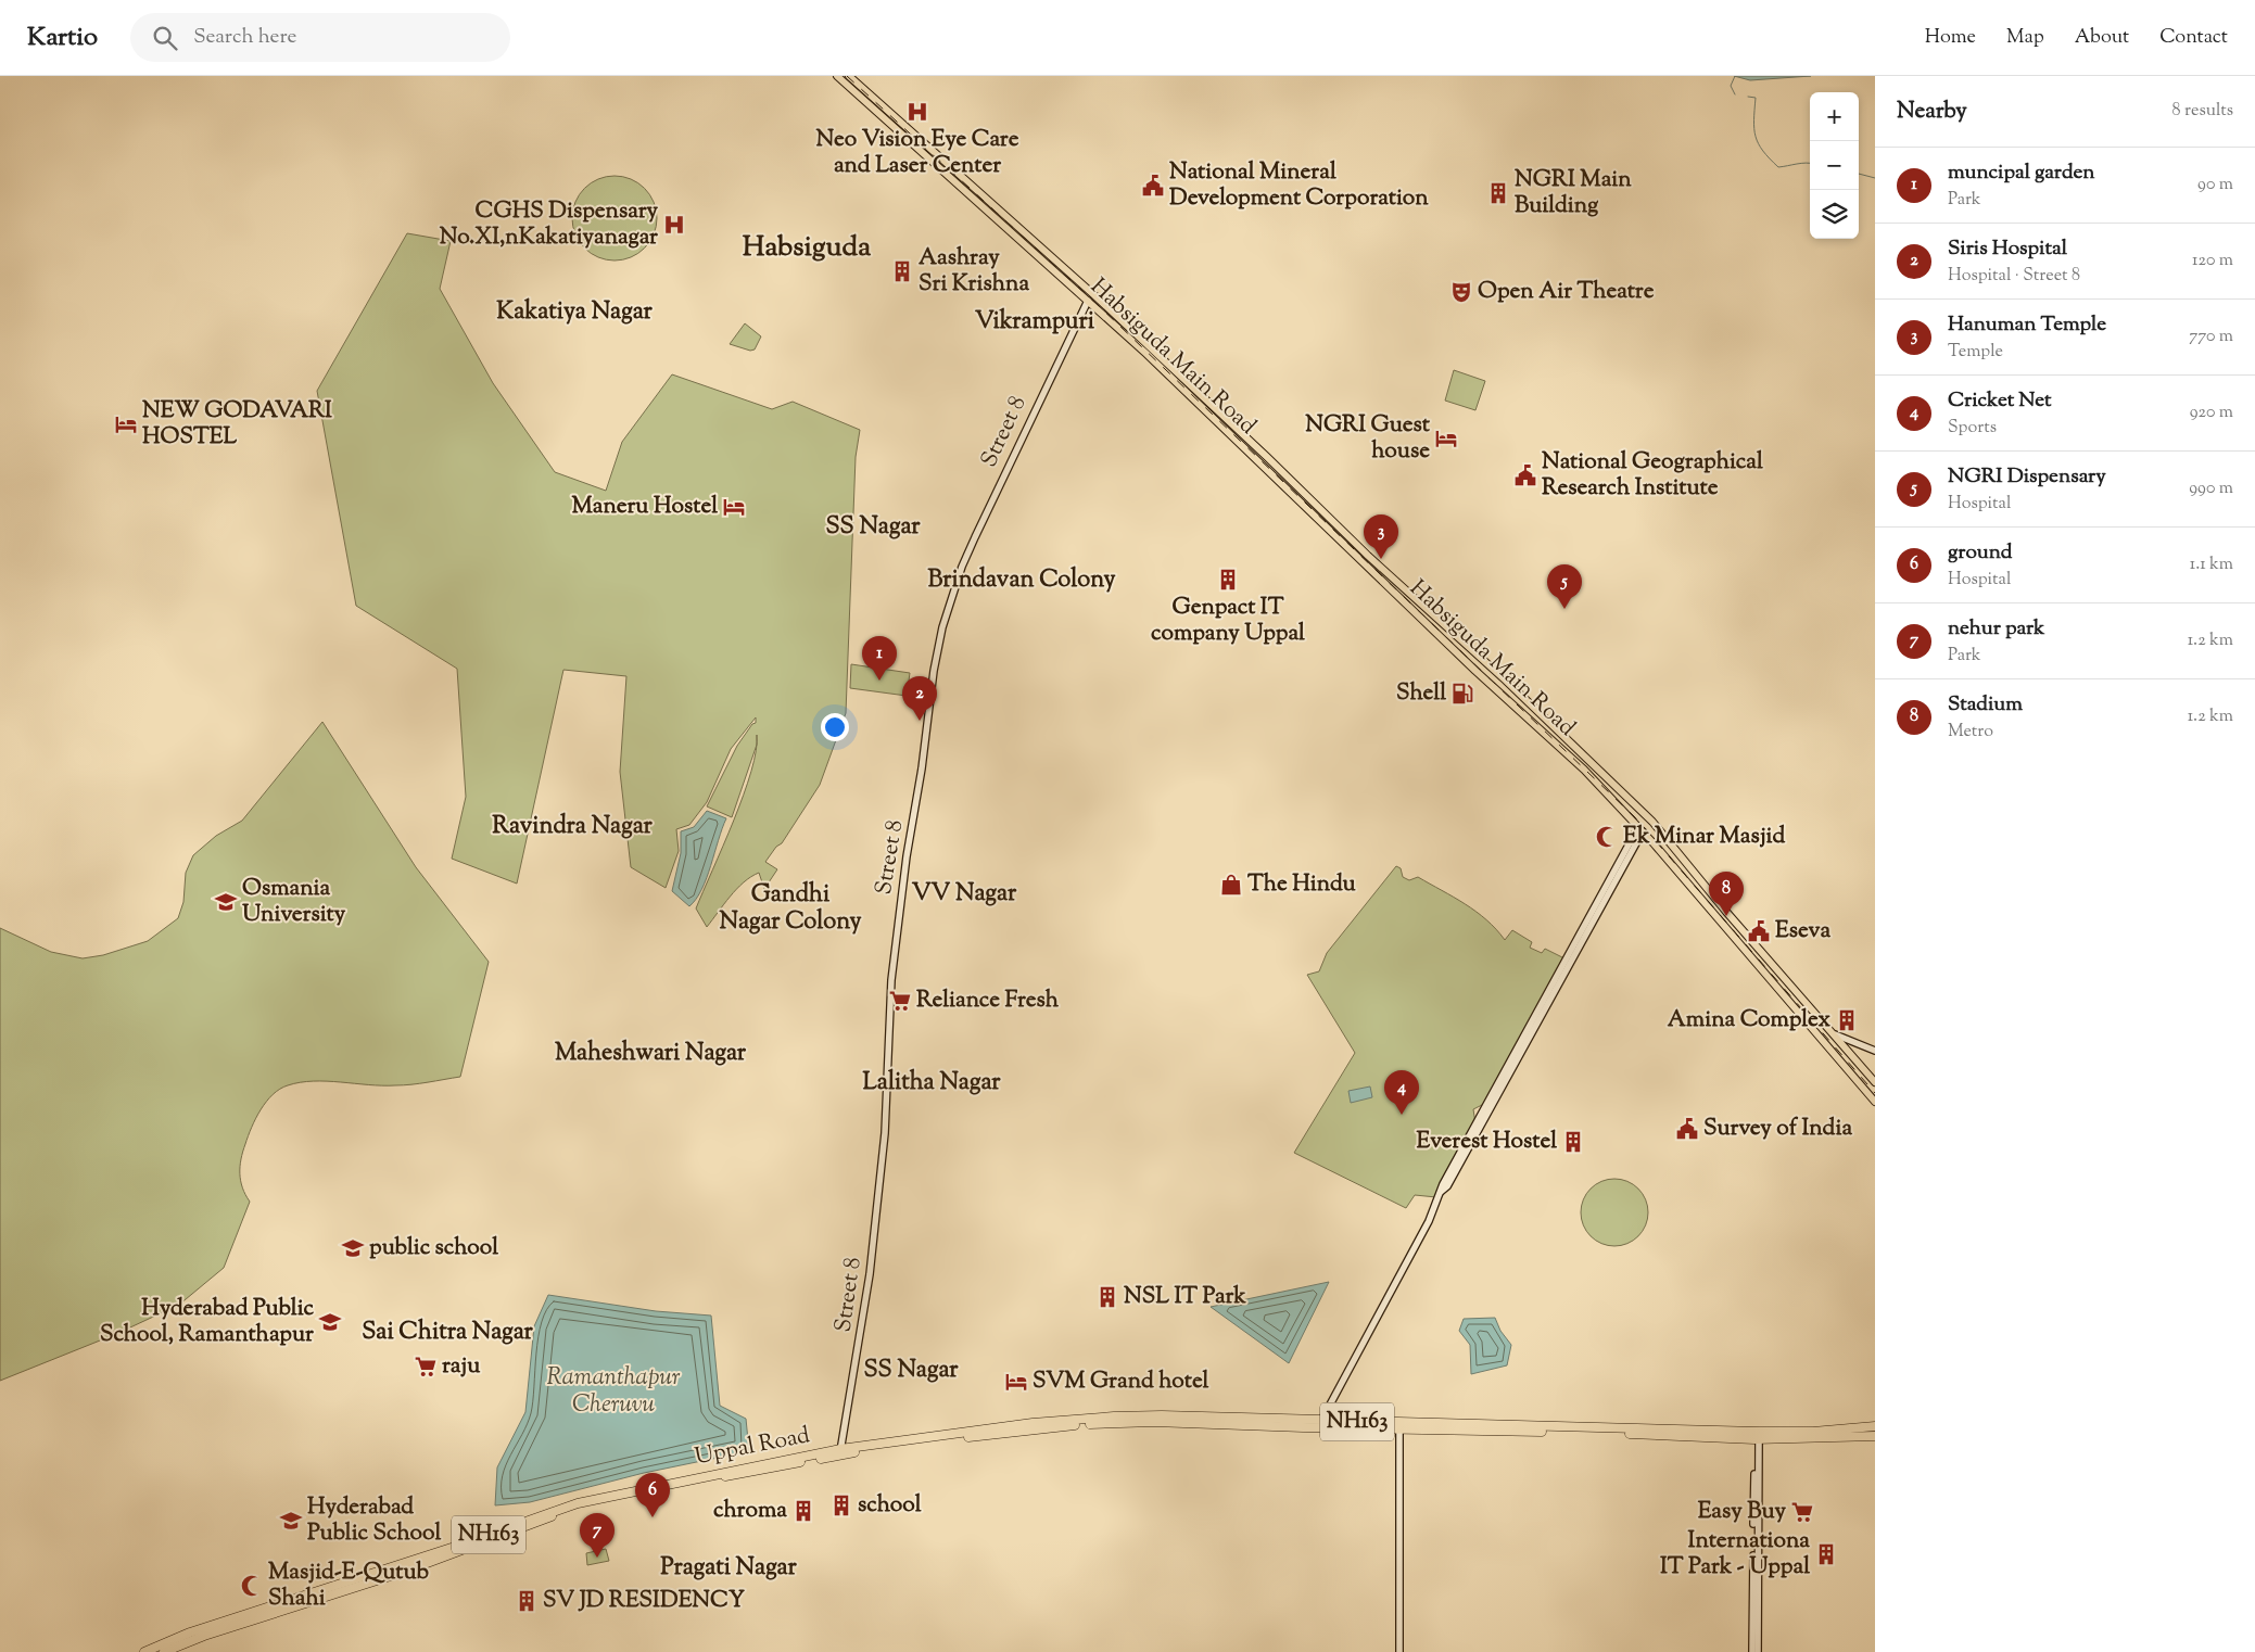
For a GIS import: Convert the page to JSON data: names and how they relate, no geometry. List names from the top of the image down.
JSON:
{
  "streets": {
    "highway": ["NH163", "Uppal Road"],
    "main road": ["Habsiguda Main Road"],
    "street": ["Street 8"]
  },
  "crossings": [
    ["Habsiguda Main Road", "Street 8"],
    ["Street 8", "NH163"],
    ["Street 8", "Uppal Road"],
    ["NH163", "Uppal Road"]
  ],
  "districts": [
    "Habsiguda",
    "Kakatiya Nagar",
    "Vikrampuri",
    "SS Nagar",
    "Brindavan Colony",
    "Ravindra Nagar",
    "VV Nagar",
    "Gandhi Nagar Colony",
    "Maheshwari Nagar",
    "Lalitha Nagar",
    "Sai Chitra Nagar",
    "SS Nagar",
    "Pragati Nagar"
  ],
  "water": ["Ramanthapur Cheruvu"],
  "places": {
    "hospital": ["Neo Vision Eye Care and Laser Center", "CGHS Dispensary No.XI,nKakatiyanagar"],
    "public building": [
      "National Mineral Development Corporation",
      "National Geographical Research Institute",
      "Eseva",
      "Survey of India"
    ],
    "building": [
      "NGRI Main Building",
      "Aashray Sri Krishna",
      "Genpact IT company Uppal",
      "Amina Complex",
      "Everest Hostel",
      "NSL IT Park",
      "school",
      "chroma",
      "Internationa IT Park - Uppal",
      "SV JD RESIDENCY"
    ],
    "theatre": ["Open Air Theatre"],
    "hotel": [
      "NEW GODAVARI HOSTEL",
      "NGRI Guest house",
      "Maneru Hostel",
      "SVM Grand hotel"
    ],
    "fuel station": ["Shell"],
    "mosque": ["Ek Minar Masjid", "Masjid-E-Qutub Shahi"],
    "shop": ["The Hindu"],
    "school or university": [
      "Osmania University",
      "public school",
      "Hyderabad Public School, Ramanthapur",
      "Hyderabad Public School"
    ],
    "supermarket": ["Reliance Fresh", "raju", "Easy Buy"]
  },
  "page": {
    "header": "Kartio",
    "search": "Search here",
    "nav": [
      "Home",
      "Map",
      "About",
      "Contact"
    ],
    "heading": ["Nearby", "8 results"],
    "map_buttons": ["+", "−"],
    "list": [
      {
        "mark": "1",
        "name": "muncipal garden",
        "note": "Park",
        "value": "90 m"
      },
      {
        "mark": "2",
        "name": "Siris Hospital",
        "note": "Hospital · Street 8",
        "value": "120 m"
      },
      {
        "mark": "3",
        "name": "Hanuman Temple",
        "note": "Temple",
        "value": "770 m"
      },
      {
        "mark": "4",
        "name": "Cricket Net",
        "note": "Sports",
        "value": "920 m"
      },
      {
        "mark": "5",
        "name": "NGRI Dispensary",
        "note": "Hospital",
        "value": "990 m"
      },
      {
        "mark": "6",
        "name": "ground",
        "note": "Hospital",
        "value": "1.1 km"
      },
      {
        "mark": "7",
        "name": "nehur park",
        "note": "Park",
        "value": "1.2 km"
      },
      {
        "mark": "8",
        "name": "Stadium",
        "note": "Metro",
        "value": "1.2 km"
      }
    ],
    "pins": [
      "3",
      "5",
      "1",
      "2",
      "8",
      "4",
      "6",
      "7"
    ]
  }
}
